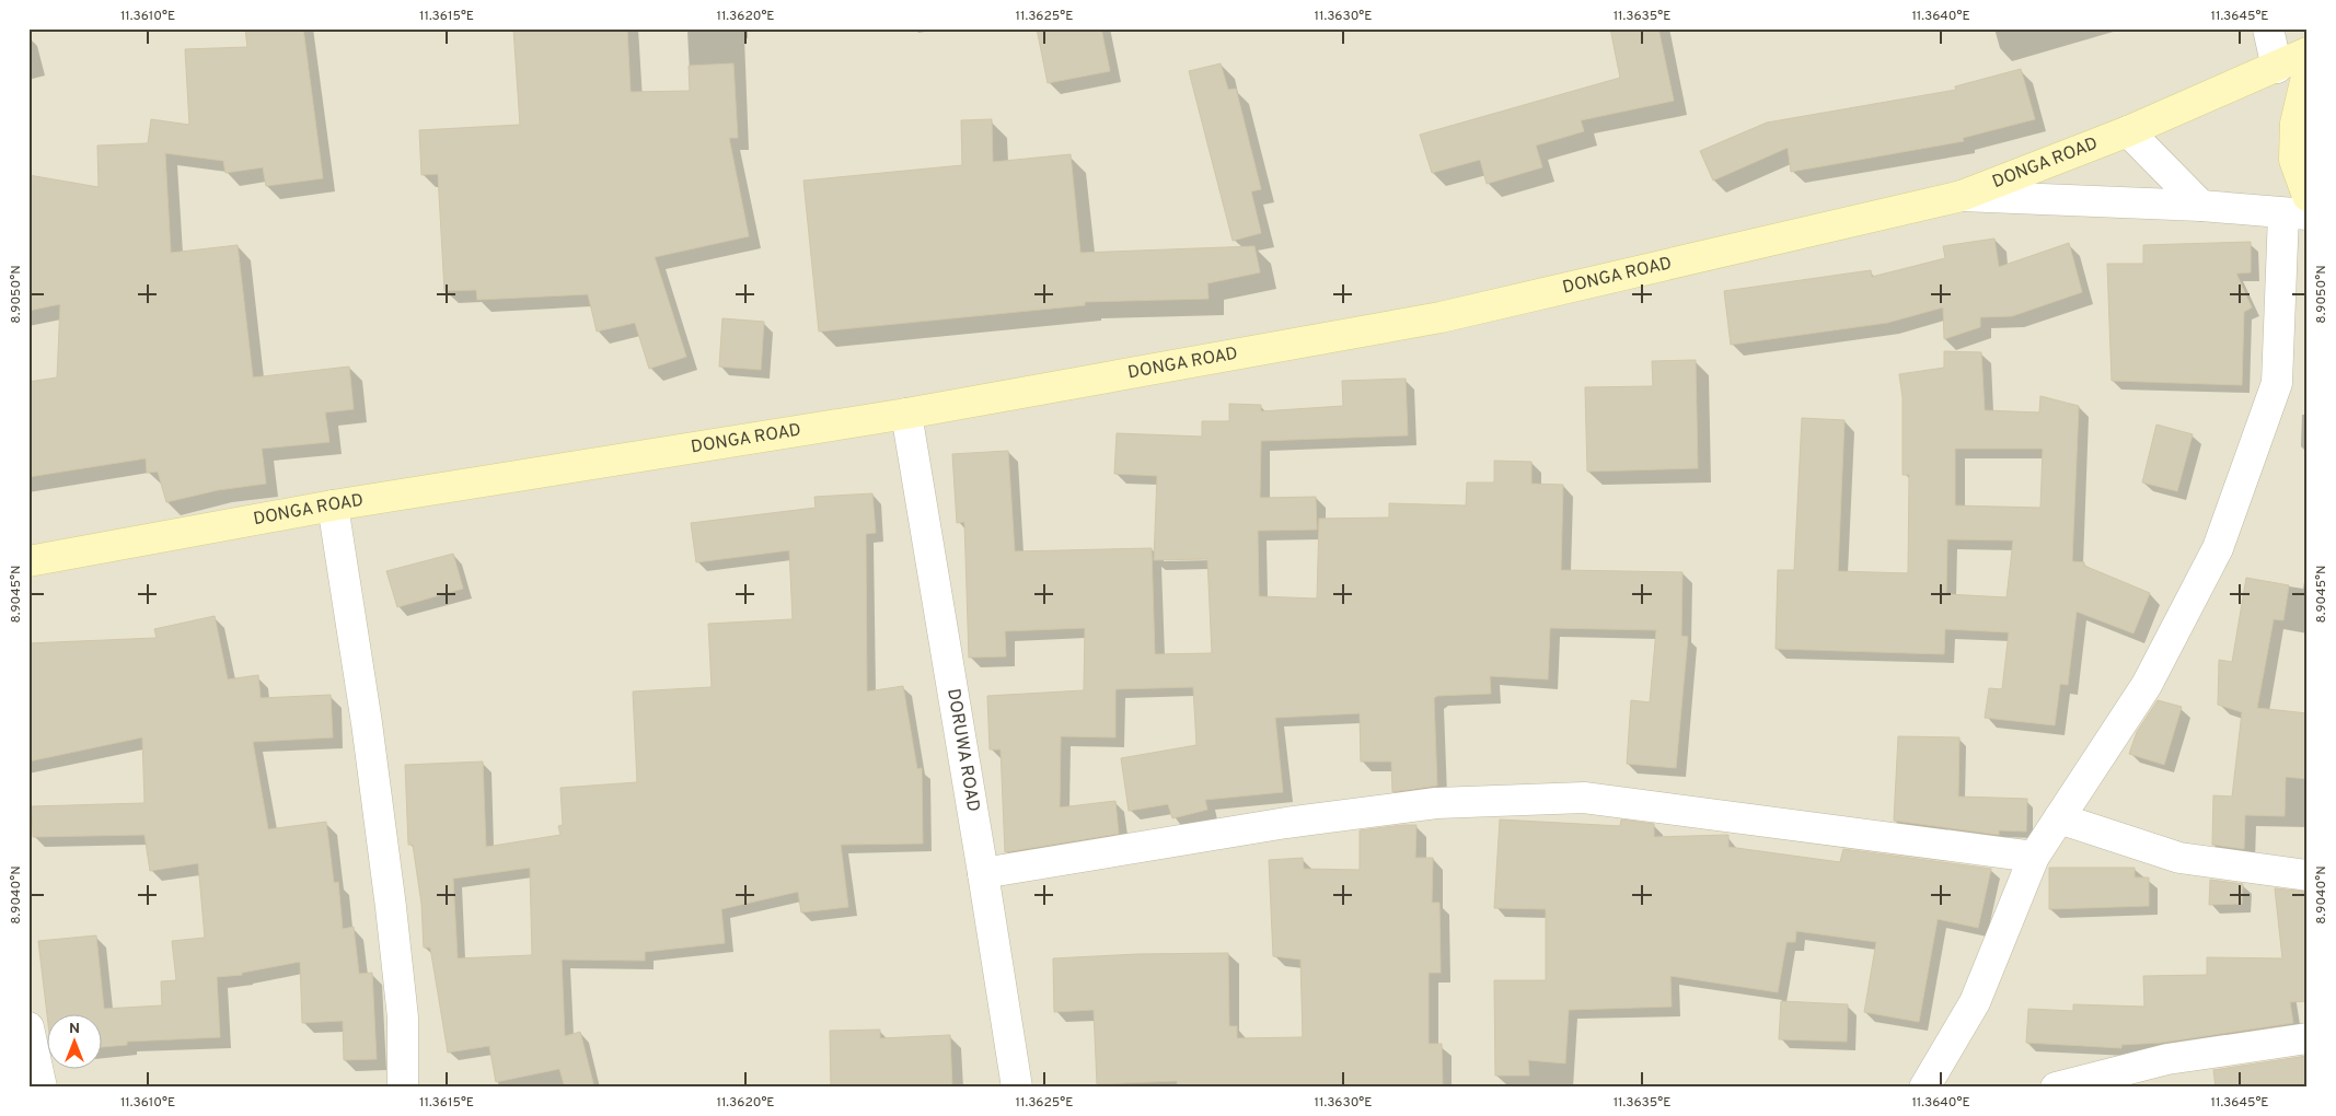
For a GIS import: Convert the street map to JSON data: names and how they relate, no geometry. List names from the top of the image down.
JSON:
{
  "streets": {
    "street": ["DONGA ROAD", "DORUWA ROAD"]
  },
  "crossings": [
    ["DONGA ROAD", "DORUWA ROAD"]
  ],
  "north": "top",
  "coordinates": [
    "11.3610°E",
    "11.3615°E",
    "11.3620°E",
    "11.3625°E",
    "11.3630°E",
    "11.3635°E",
    "11.3640°E",
    "11.3645°E",
    "8.9050°N",
    "8.9045°N",
    "8.9040°N"
  ]
}
